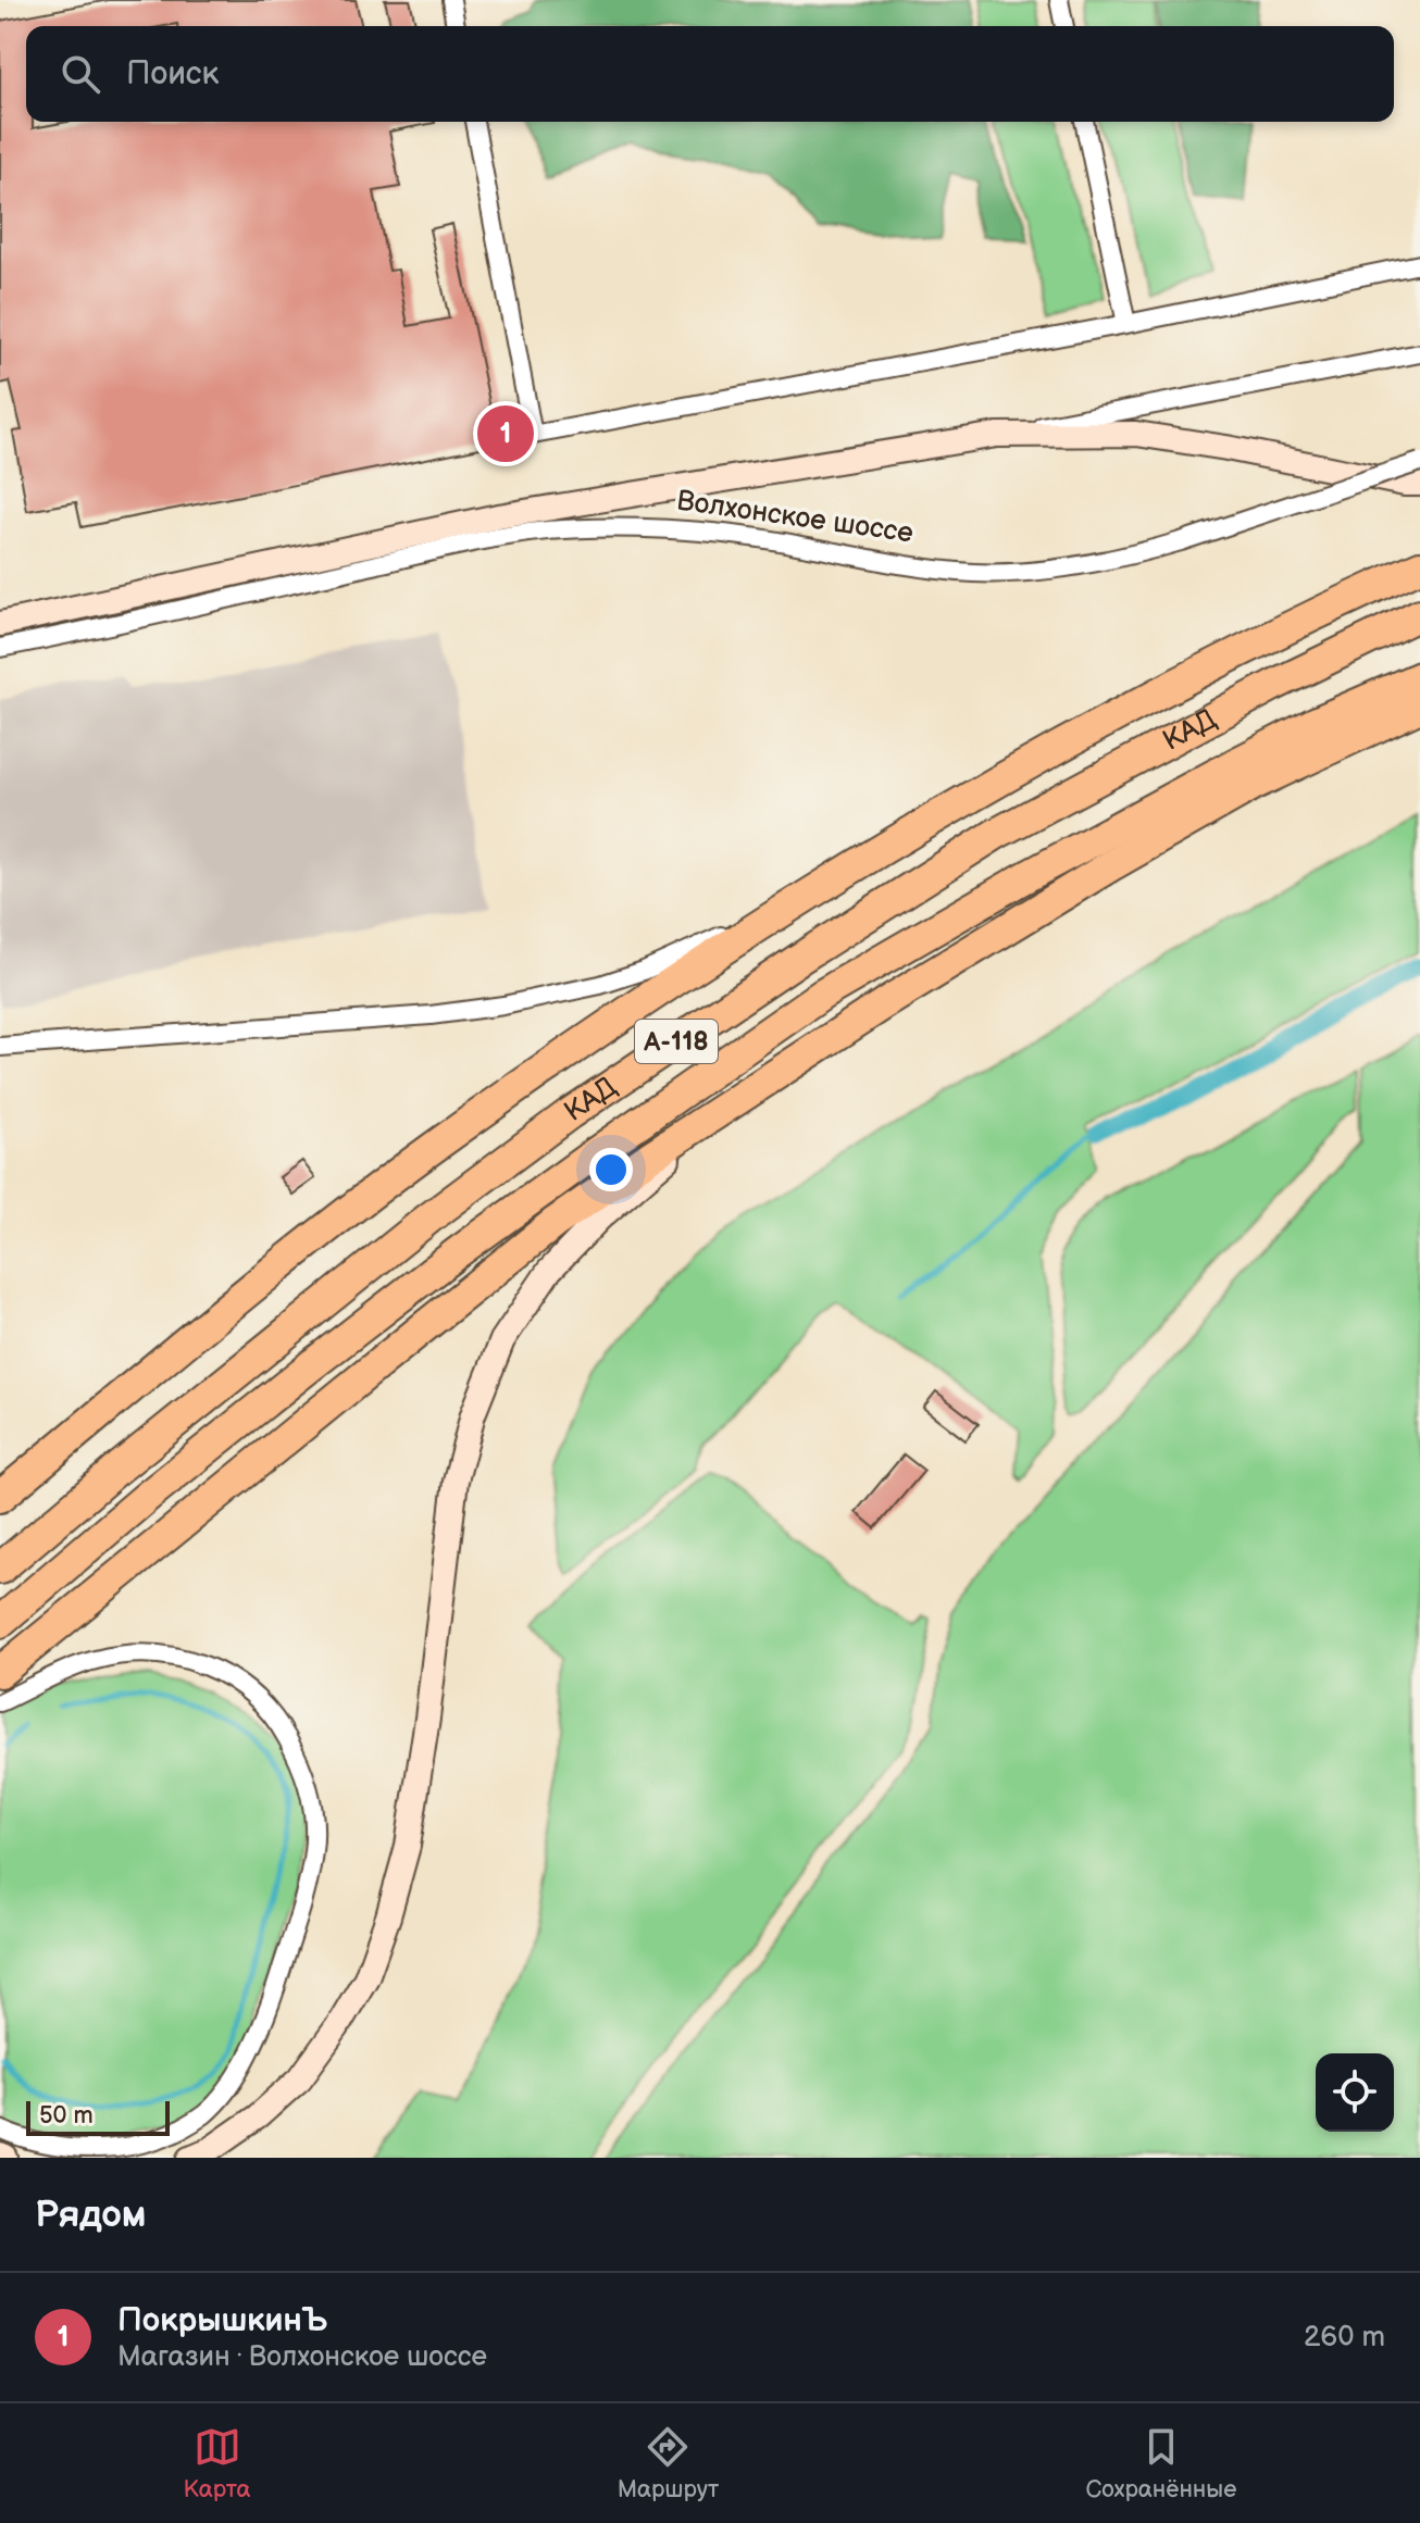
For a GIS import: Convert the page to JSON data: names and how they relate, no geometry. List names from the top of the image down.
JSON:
{
  "streets": {
    "highway": ["КАД", "А-118"],
    "main road": ["Волхонское шоссе"]
  },
  "scale_bar": "50 m",
  "page": {
    "search": "Поиск",
    "pins": "1",
    "scale": "50 m",
    "heading": "Рядом",
    "list": [
      {
        "mark": "1",
        "name": "ПокрышкинЪ",
        "note": "Магазин · Волхонское шоссе",
        "value": "260 m"
      }
    ],
    "nav": ["Карта", "Маршрут", "Сохранённые"]
  }
}
